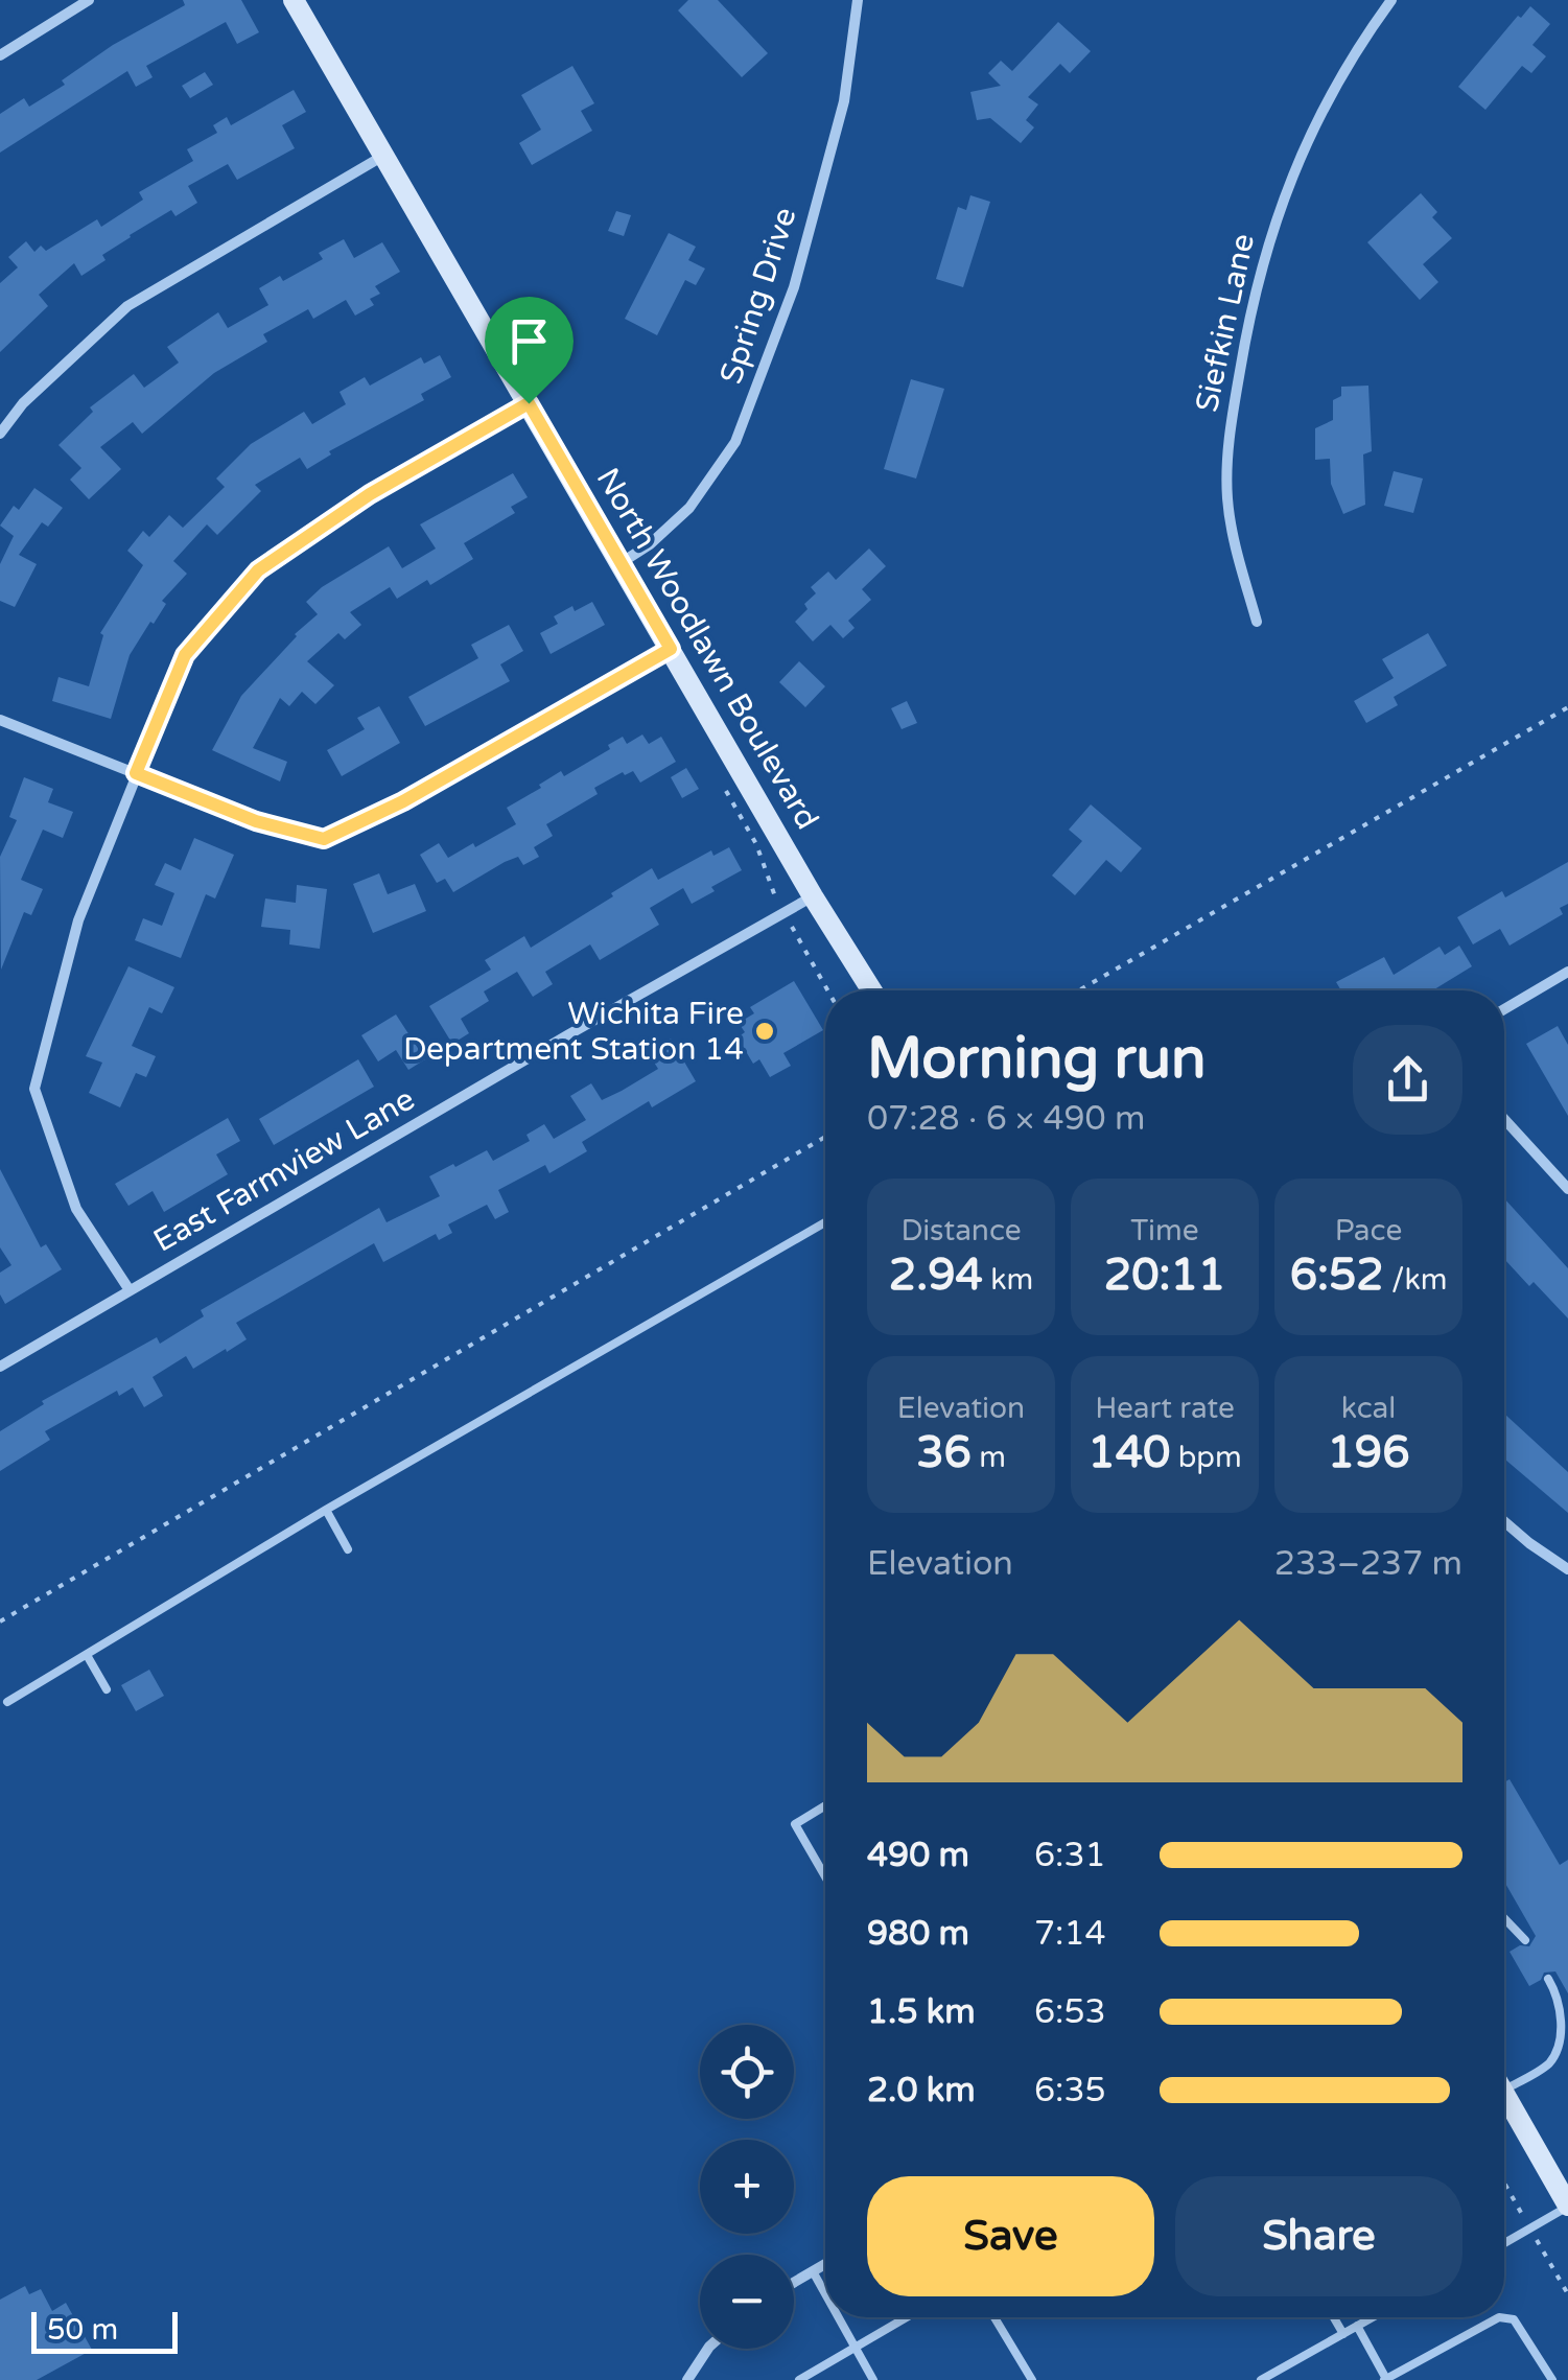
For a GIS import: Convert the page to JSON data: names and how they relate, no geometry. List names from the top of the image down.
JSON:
{
  "streets": {
    "main road": ["North Woodlawn Boulevard"],
    "street": ["Spring Drive", "Siefkin Lane", "East Farmview Lane"]
  },
  "crossings": [
    ["Spring Drive", "North Woodlawn Boulevard"],
    ["North Woodlawn Boulevard", "East Farmview Lane"]
  ],
  "places": ["Wichita Fire Department Station 14"],
  "scale_bar": "50 m",
  "page": {
    "heading": ["Morning run", "07:28 · 6 × 490 m"],
    "stats": [
      ["Distance", "2.94 km"],
      ["Time", "20:11"],
      ["Pace", "6:52 /km"],
      ["Elevation", "36 m"],
      ["Heart rate", "140 bpm"],
      ["kcal", "196"]
    ],
    "chart": ["Elevation", "233–237 m"],
    "list": [
      {
        "name": "490 m",
        "note": "6:31"
      },
      {
        "name": "980 m",
        "note": "7:14"
      },
      {
        "name": "1.5 km",
        "note": "6:53"
      },
      {
        "name": "2.0 km",
        "note": "6:35"
      }
    ],
    "map_buttons": ["+", "−"],
    "buttons": ["Save", "Share"],
    "scale": "50 m"
  }
}
